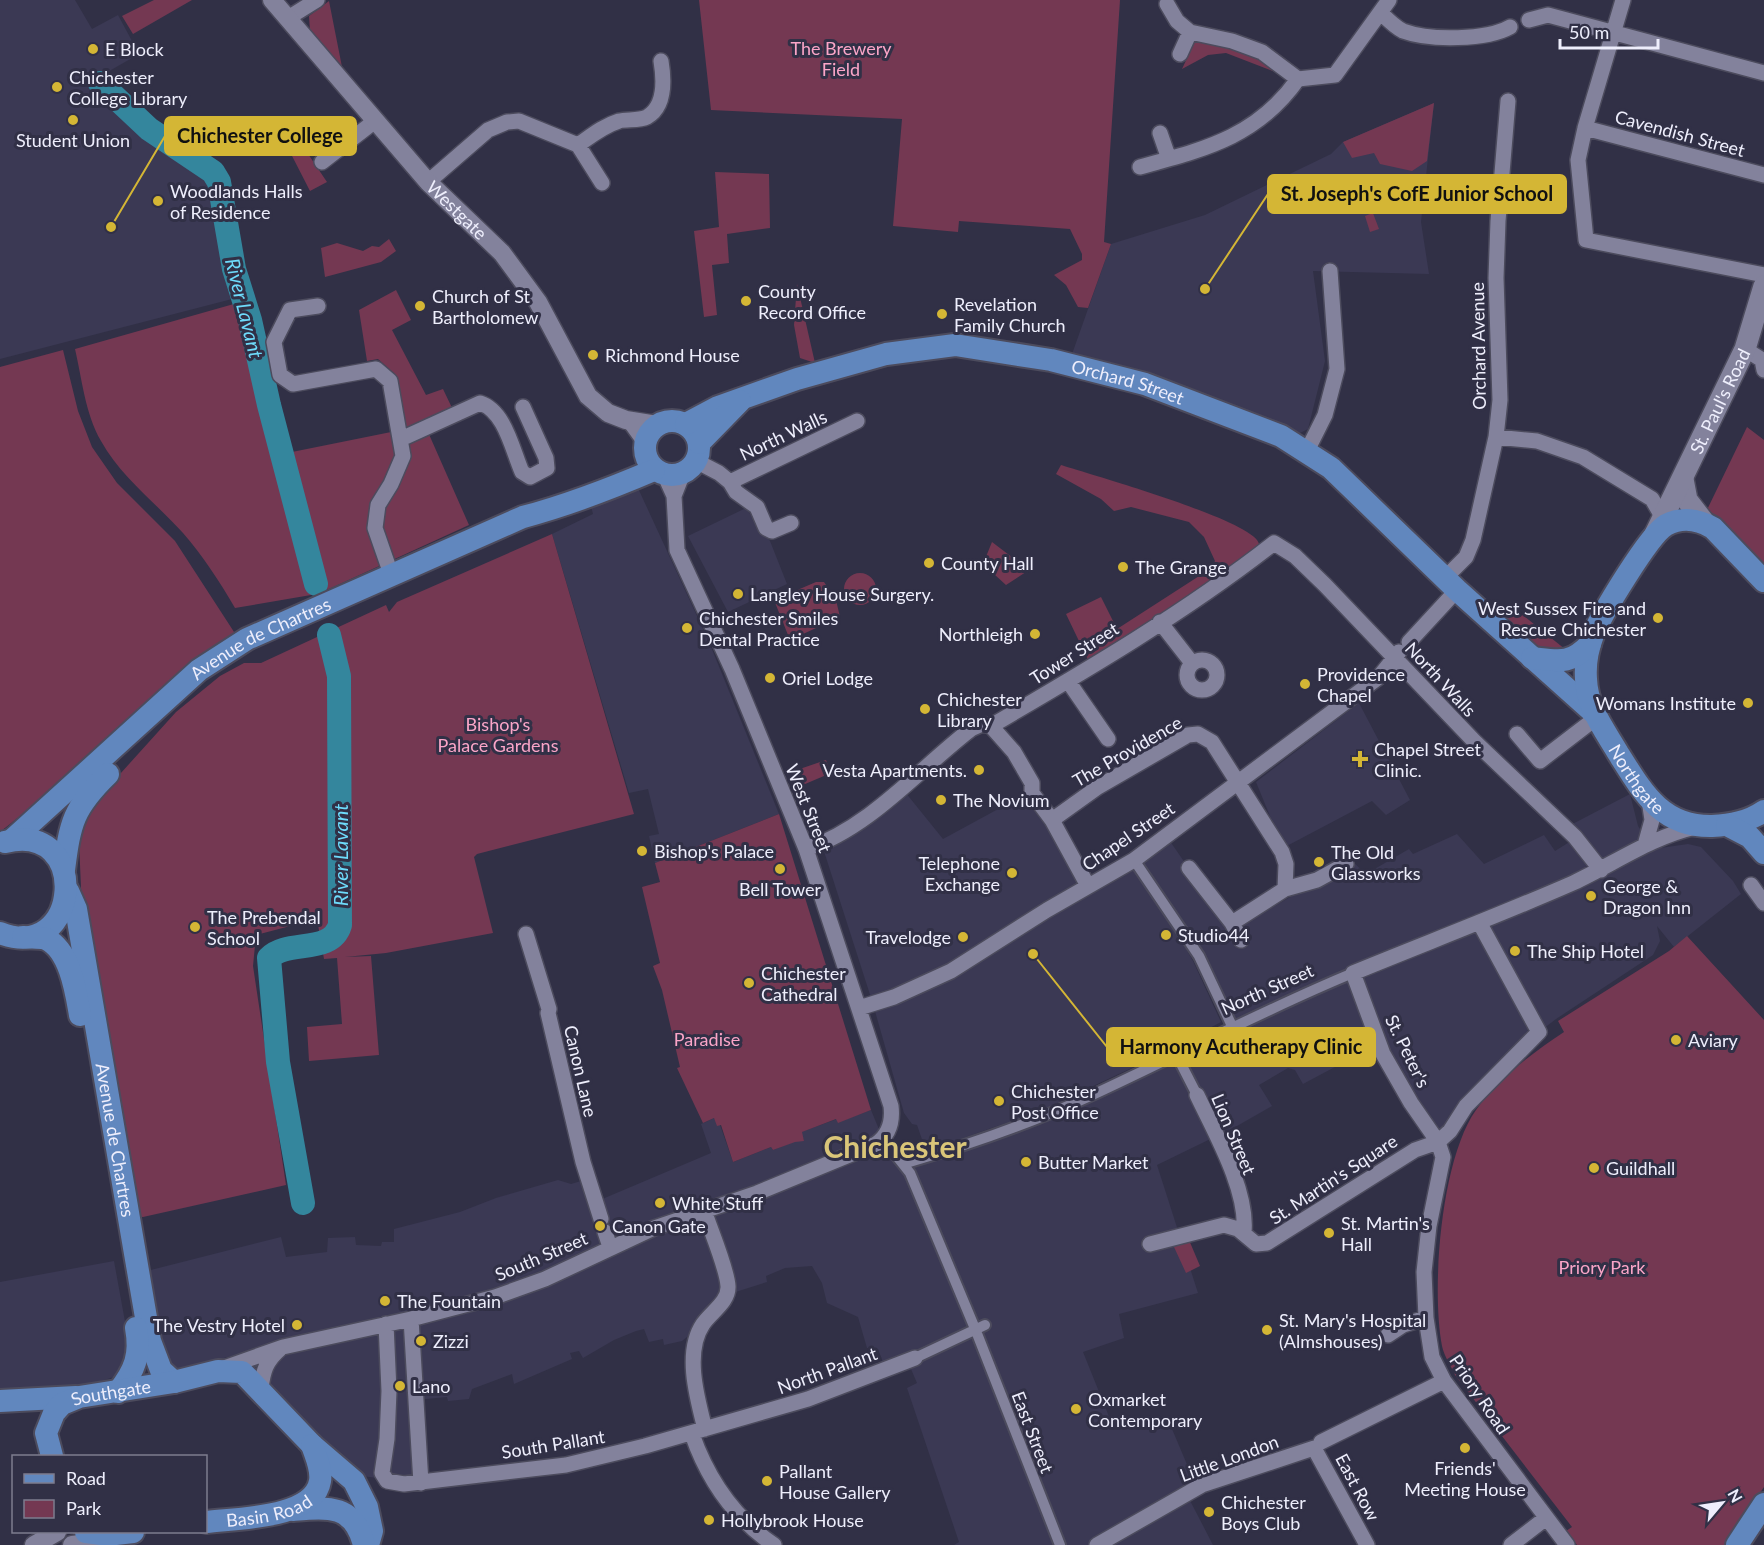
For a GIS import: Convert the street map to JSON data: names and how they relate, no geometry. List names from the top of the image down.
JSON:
{
  "streets": {
    "main road": [
      "Orchard Street",
      "St. Paul's Road",
      "Avenue de Chartres",
      "Northgate",
      "Southgate",
      "Basin Road"
    ],
    "street": [
      "Cavendish Street",
      "Westgate",
      "Orchard Avenue",
      "North Walls",
      "Tower Street",
      "The Providence",
      "West Street",
      "Chapel Street",
      "North Street",
      "St. Peter's",
      "Canon Lane",
      "Lion Street",
      "St. Martin's Square",
      "South Street",
      "North Pallant",
      "Priory Road",
      "East Street",
      "South Pallant",
      "Little London",
      "East Row"
    ]
  },
  "crossings": [
    ["Westgate", "Orchard Street"],
    ["Westgate", "North Walls"],
    ["Westgate", "Avenue de Chartres"],
    ["Westgate", "West Street"],
    ["Orchard Avenue", "Orchard Street"],
    ["Orchard Street", "North Walls"],
    ["Orchard Street", "Avenue de Chartres"],
    ["Orchard Street", "Northgate"],
    ["Orchard Street", "West Street"],
    ["St. Paul's Road", "Northgate"],
    ["North Walls", "Avenue de Chartres"],
    ["North Walls", "Tower Street"],
    ["North Walls", "West Street"],
    ["North Walls", "Chapel Street"],
    ["North Walls", "North Street"],
    ["Avenue de Chartres", "West Street"],
    ["Avenue de Chartres", "Southgate"],
    ["Tower Street", "West Street"],
    ["The Providence", "Chapel Street"],
    ["Northgate", "North Street"],
    ["West Street", "Chapel Street"],
    ["West Street", "South Street"],
    ["West Street", "East Street"],
    ["North Street", "St. Peter's"],
    ["North Street", "Lion Street"],
    ["North Street", "East Street"],
    ["St. Peter's", "St. Martin's Square"],
    ["St. Peter's", "Priory Road"],
    ["Canon Lane", "South Street"],
    ["Lion Street", "St. Martin's Square"],
    ["St. Martin's Square", "Priory Road"],
    ["South Street", "Southgate"],
    ["South Street", "East Street"],
    ["South Street", "South Pallant"],
    ["North Pallant", "East Street"],
    ["North Pallant", "South Pallant"],
    ["Southgate", "South Pallant"],
    ["Southgate", "Basin Road"],
    ["Priory Road", "Little London"],
    ["Little London", "East Row"]
  ],
  "districts": ["Chichester"],
  "water": ["River Lavant"],
  "parks": [
    "The Brewery Field",
    "Bishop's Palace Gardens",
    "Paradise",
    "Priory Park"
  ],
  "places": {
    "other": [
      "E Block",
      "Chichester College Library",
      "Student Union",
      "Woodlands Halls of Residence",
      "Chichester College",
      "St. Joseph's CofE Junior School",
      "County Record Office",
      "Church of St Bartholomew",
      "Revelation Family Church",
      "Richmond House",
      "County Hall",
      "The Grange",
      "Langley House Surgery.",
      "West Sussex Fire and Rescue Chichester",
      "Chichester Smiles Dental Practice",
      "Northleigh",
      "Oriel Lodge",
      "Providence Chapel",
      "Womans Institute",
      "Chichester Library",
      "Vesta Apartments.",
      "The Novium",
      "Bishop's Palace",
      "The Old Glassworks",
      "Bell Tower",
      "Telephone Exchange",
      "George & Dragon Inn",
      "The Prebendal School",
      "Studio44",
      "Travelodge",
      "The Ship Hotel",
      "Harmony Acutherapy Clinic",
      "Chichester Cathedral",
      "Aviary",
      "Chichester Post Office",
      "Butter Market",
      "Guildhall",
      "White Stuff",
      "Canon Gate",
      "St. Martin's Hall",
      "The Fountain",
      "The Vestry Hotel",
      "St. Mary's Hospital (Almshouses)",
      "Zizzi",
      "Lano",
      "Oxmarket Contemporary",
      "Friends' Meeting House",
      "Pallant House Gallery",
      "Chichester Boys Club",
      "Hollybrook House"
    ],
    "health": ["Chapel Street Clinic."]
  },
  "legend": ["Road", "Park"],
  "scale_bar": "50 m",
  "north": "top right"
}
